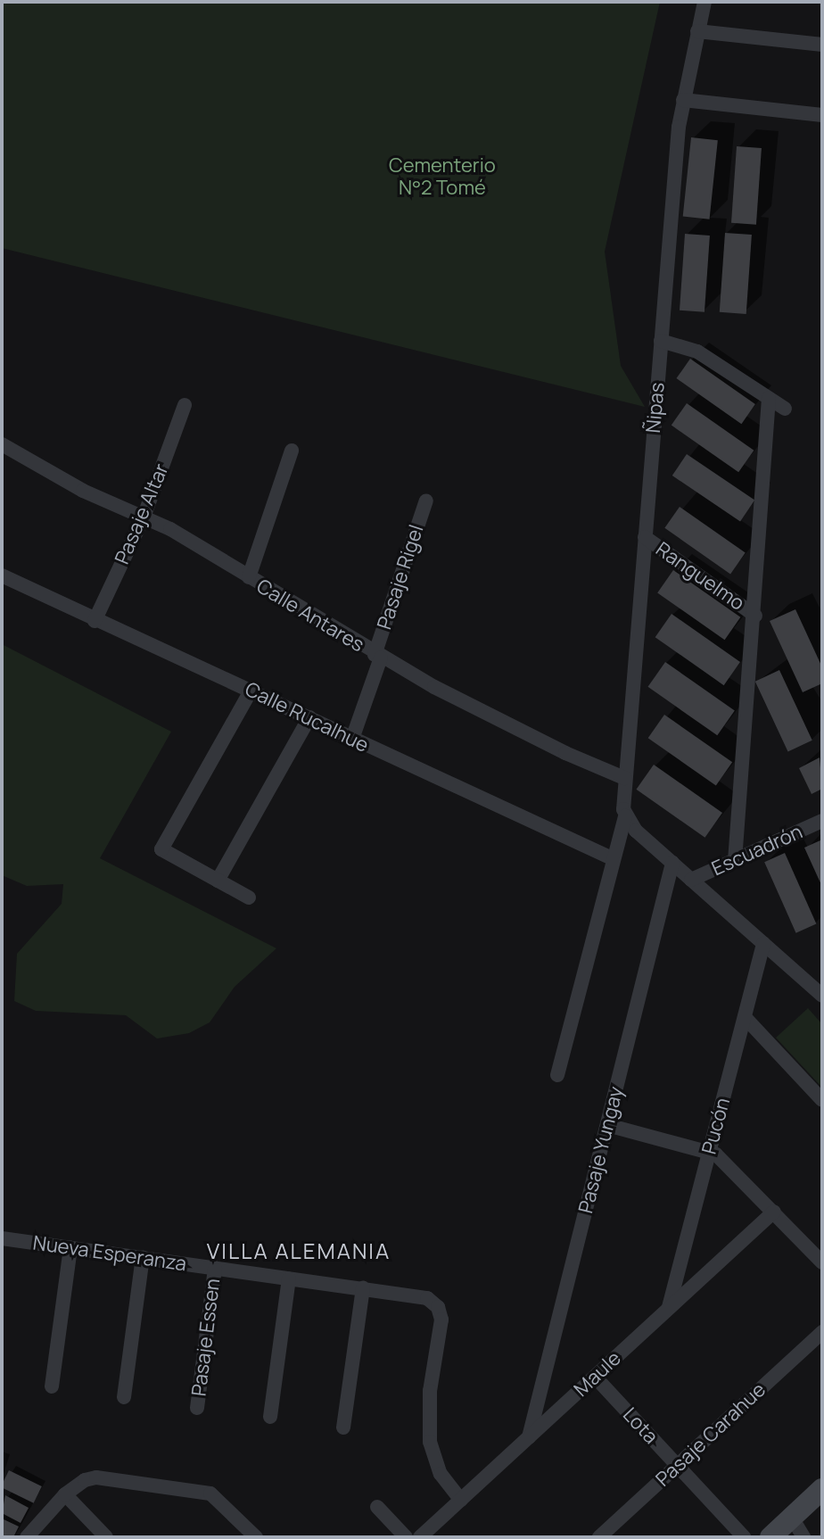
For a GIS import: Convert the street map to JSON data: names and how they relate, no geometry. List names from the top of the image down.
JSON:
{
  "streets": {
    "street": [
      "Ñipas",
      "Pasaje Altar",
      "Ranguelmo",
      "Pasaje Rigel",
      "Calle Antares",
      "Calle Rucalhue",
      "Escuadrón",
      "Pucón",
      "Pasaje Yungay",
      "Nueva Esperanza",
      "Pasaje Essen",
      "Maule",
      "Lota",
      "Pasaje Carahue"
    ]
  },
  "crossings": [
    ["Ñipas", "Ranguelmo"],
    ["Ñipas", "Calle Antares"],
    ["Ñipas", "Calle Rucalhue"],
    ["Pasaje Altar", "Calle Antares"],
    ["Pasaje Altar", "Calle Rucalhue"],
    ["Pasaje Rigel", "Calle Antares"],
    ["Pasaje Rigel", "Calle Rucalhue"],
    ["Pucón", "Maule"],
    ["Pasaje Yungay", "Maule"],
    ["Nueva Esperanza", "Pasaje Essen"],
    ["Nueva Esperanza", "Maule"],
    ["Maule", "Lota"],
    ["Lota", "Pasaje Carahue"]
  ],
  "districts": ["VILLA ALEMANIA"],
  "parks": ["Cementerio N°2 Tomé"]
}
